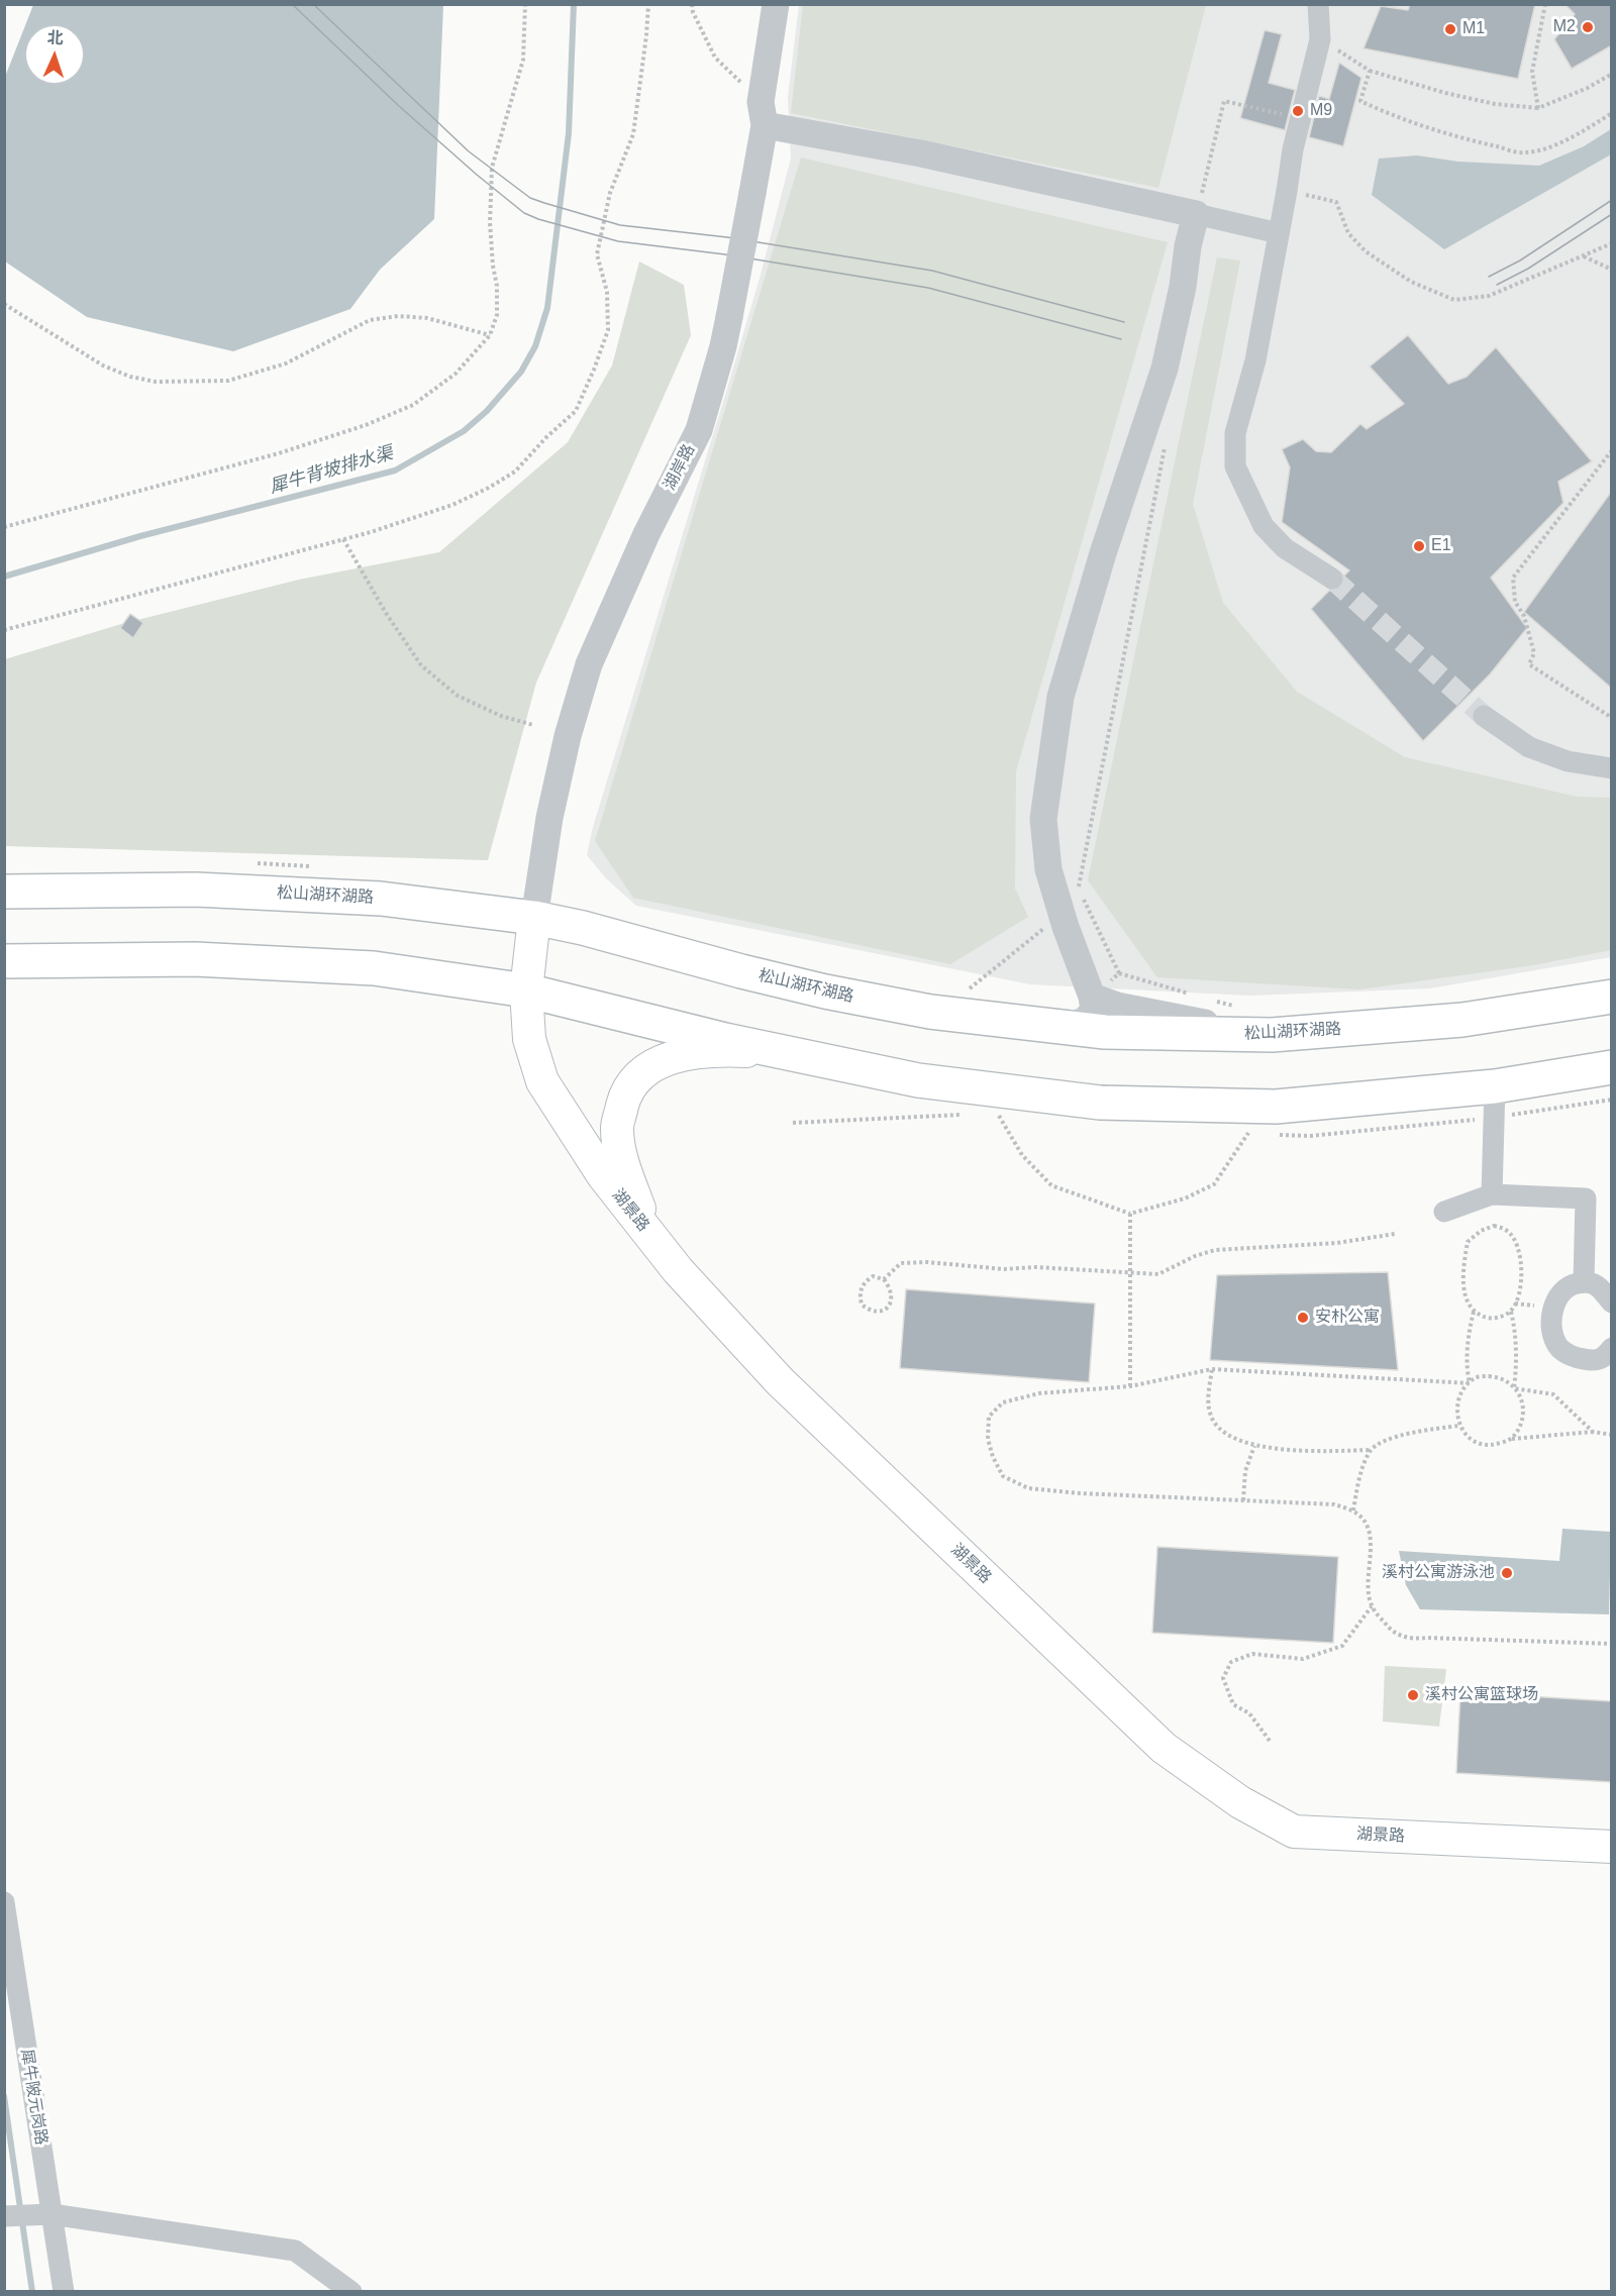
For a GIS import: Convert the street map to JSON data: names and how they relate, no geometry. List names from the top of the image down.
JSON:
{
  "streets": {
    "main road": ["松山湖环湖路", "湖景路"],
    "street": ["湖岸路", "犀牛陂元岗路"]
  },
  "crossings": [
    ["湖岸路", "松山湖环湖路"],
    ["湖岸路", "湖景路"],
    ["松山湖环湖路", "湖景路"]
  ],
  "water": ["犀牛背坡排水渠"],
  "places": [
    "M2",
    "M1",
    "M9",
    "E1",
    "安朴公寓",
    "溪村公寓游泳池",
    "溪村公寓篮球场"
  ],
  "north": "top"
}
